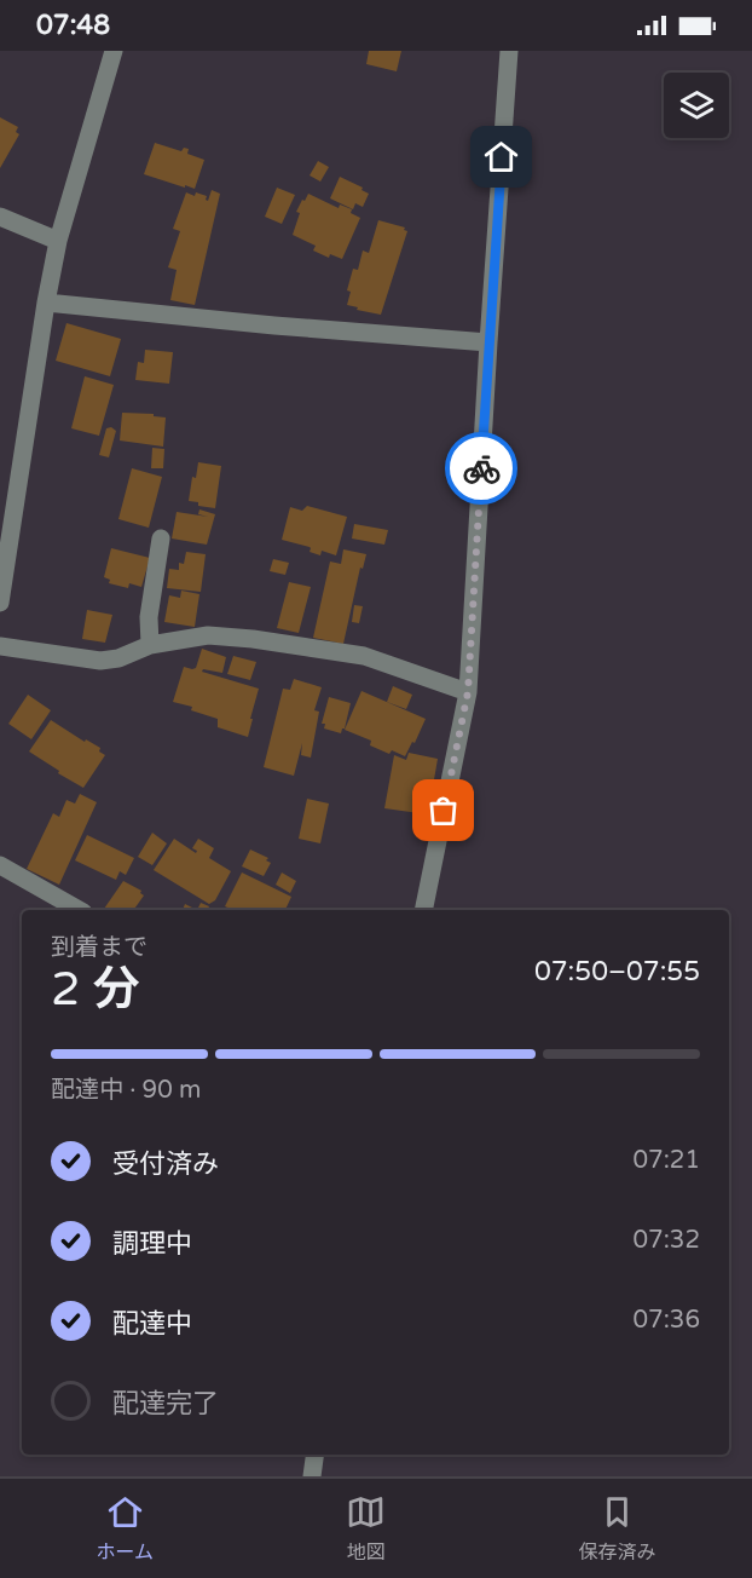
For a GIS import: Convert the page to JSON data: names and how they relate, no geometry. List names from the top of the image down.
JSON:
{
  "page": {
    "status": "07:48",
    "heading": ["2 分", "到着まで", "07:50–07:55"],
    "bar": "配達中 · 90 m",
    "list": [
      ["受付済み", "07:21"],
      ["調理中", "07:32"],
      ["配達中", "07:36"],
      "配達完了"
    ],
    "tabs": ["ホーム", "地図", "保存済み"]
  }
}
